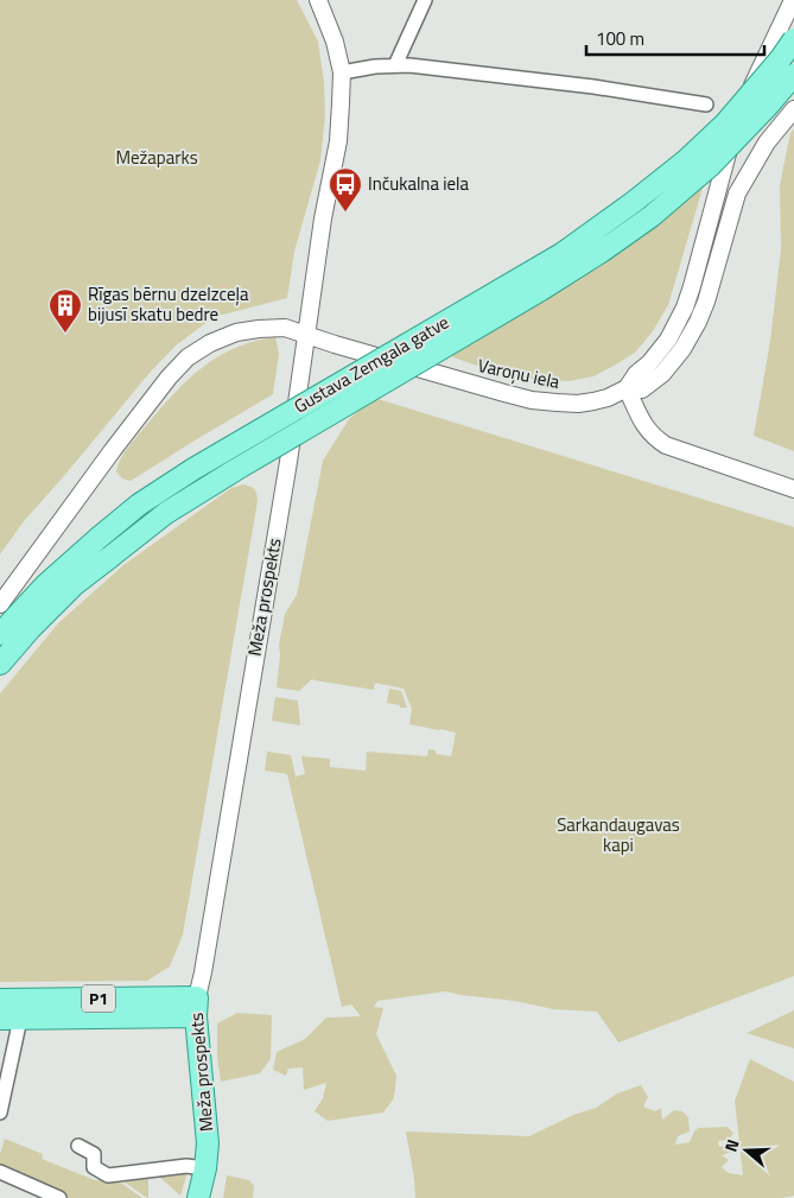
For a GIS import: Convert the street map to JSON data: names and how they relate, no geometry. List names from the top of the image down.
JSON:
{
  "streets": {
    "main road": ["Gustava Zemgala gatve", "Meža prospekts", "P1"],
    "street": ["Varoņu iela"]
  },
  "crossings": [
    ["Varoņu iela", "Meža prospekts"],
    ["Meža prospekts", "P1"]
  ],
  "parks": ["Mežaparks", "Sarkandaugavas kapi"],
  "places": {
    "bus stop": ["Inčukalna iela"],
    "building": ["Rīgas bērnu dzelzceļa bijusī skatu bedre"]
  },
  "scale_bar": "100 m",
  "north": "left"
}
